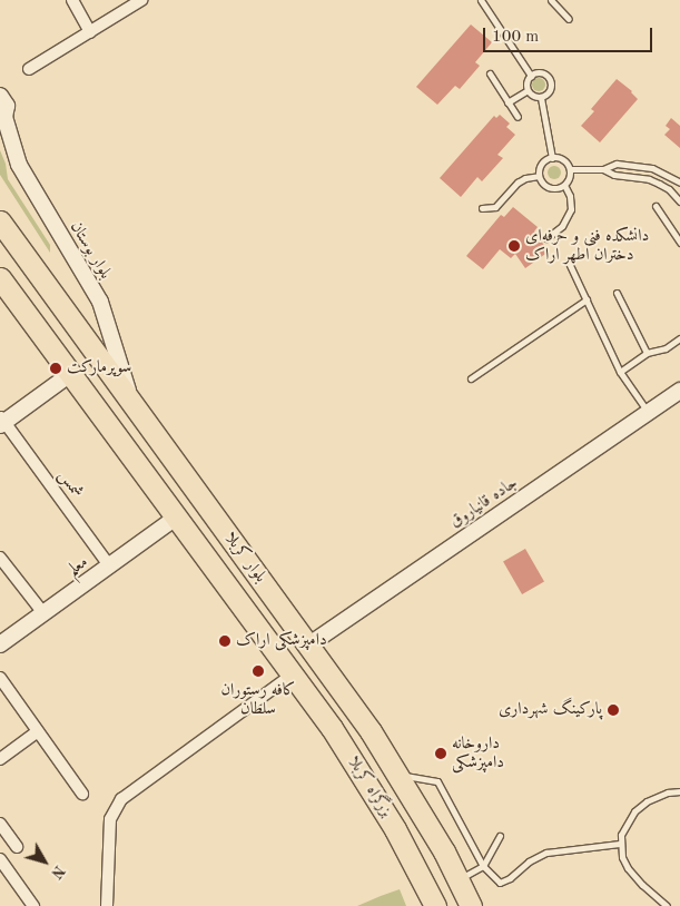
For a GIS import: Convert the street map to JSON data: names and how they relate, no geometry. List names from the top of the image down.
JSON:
{
  "streets": {
    "highway": ["بلوار کربلا", "بزرگراه کربلا"],
    "street": [
      "بلوار بوستان",
      "شمس",
      "جاده قانیاروق",
      "معلم"
    ]
  },
  "crossings": [
    ["بلوار بوستان", "بلوار کربلا"],
    ["شمس", "معلم"],
    ["جاده قانیاروق", "بلوار کربلا"],
    ["بلوار کربلا", "معلم"],
    ["بلوار کربلا", "بزرگراه کربلا"]
  ],
  "places": [
    "دانشکده فنی و حرفه‌ای دختران اطهر اراک",
    "سوپرمارکت",
    "دامپزشکی اراک",
    "کافه رستوران سلطان",
    "پارکینگ شهرداری",
    "داروخانه دامپزشکی"
  ],
  "scale_bar": "100 m",
  "north": "bottom right"
}
